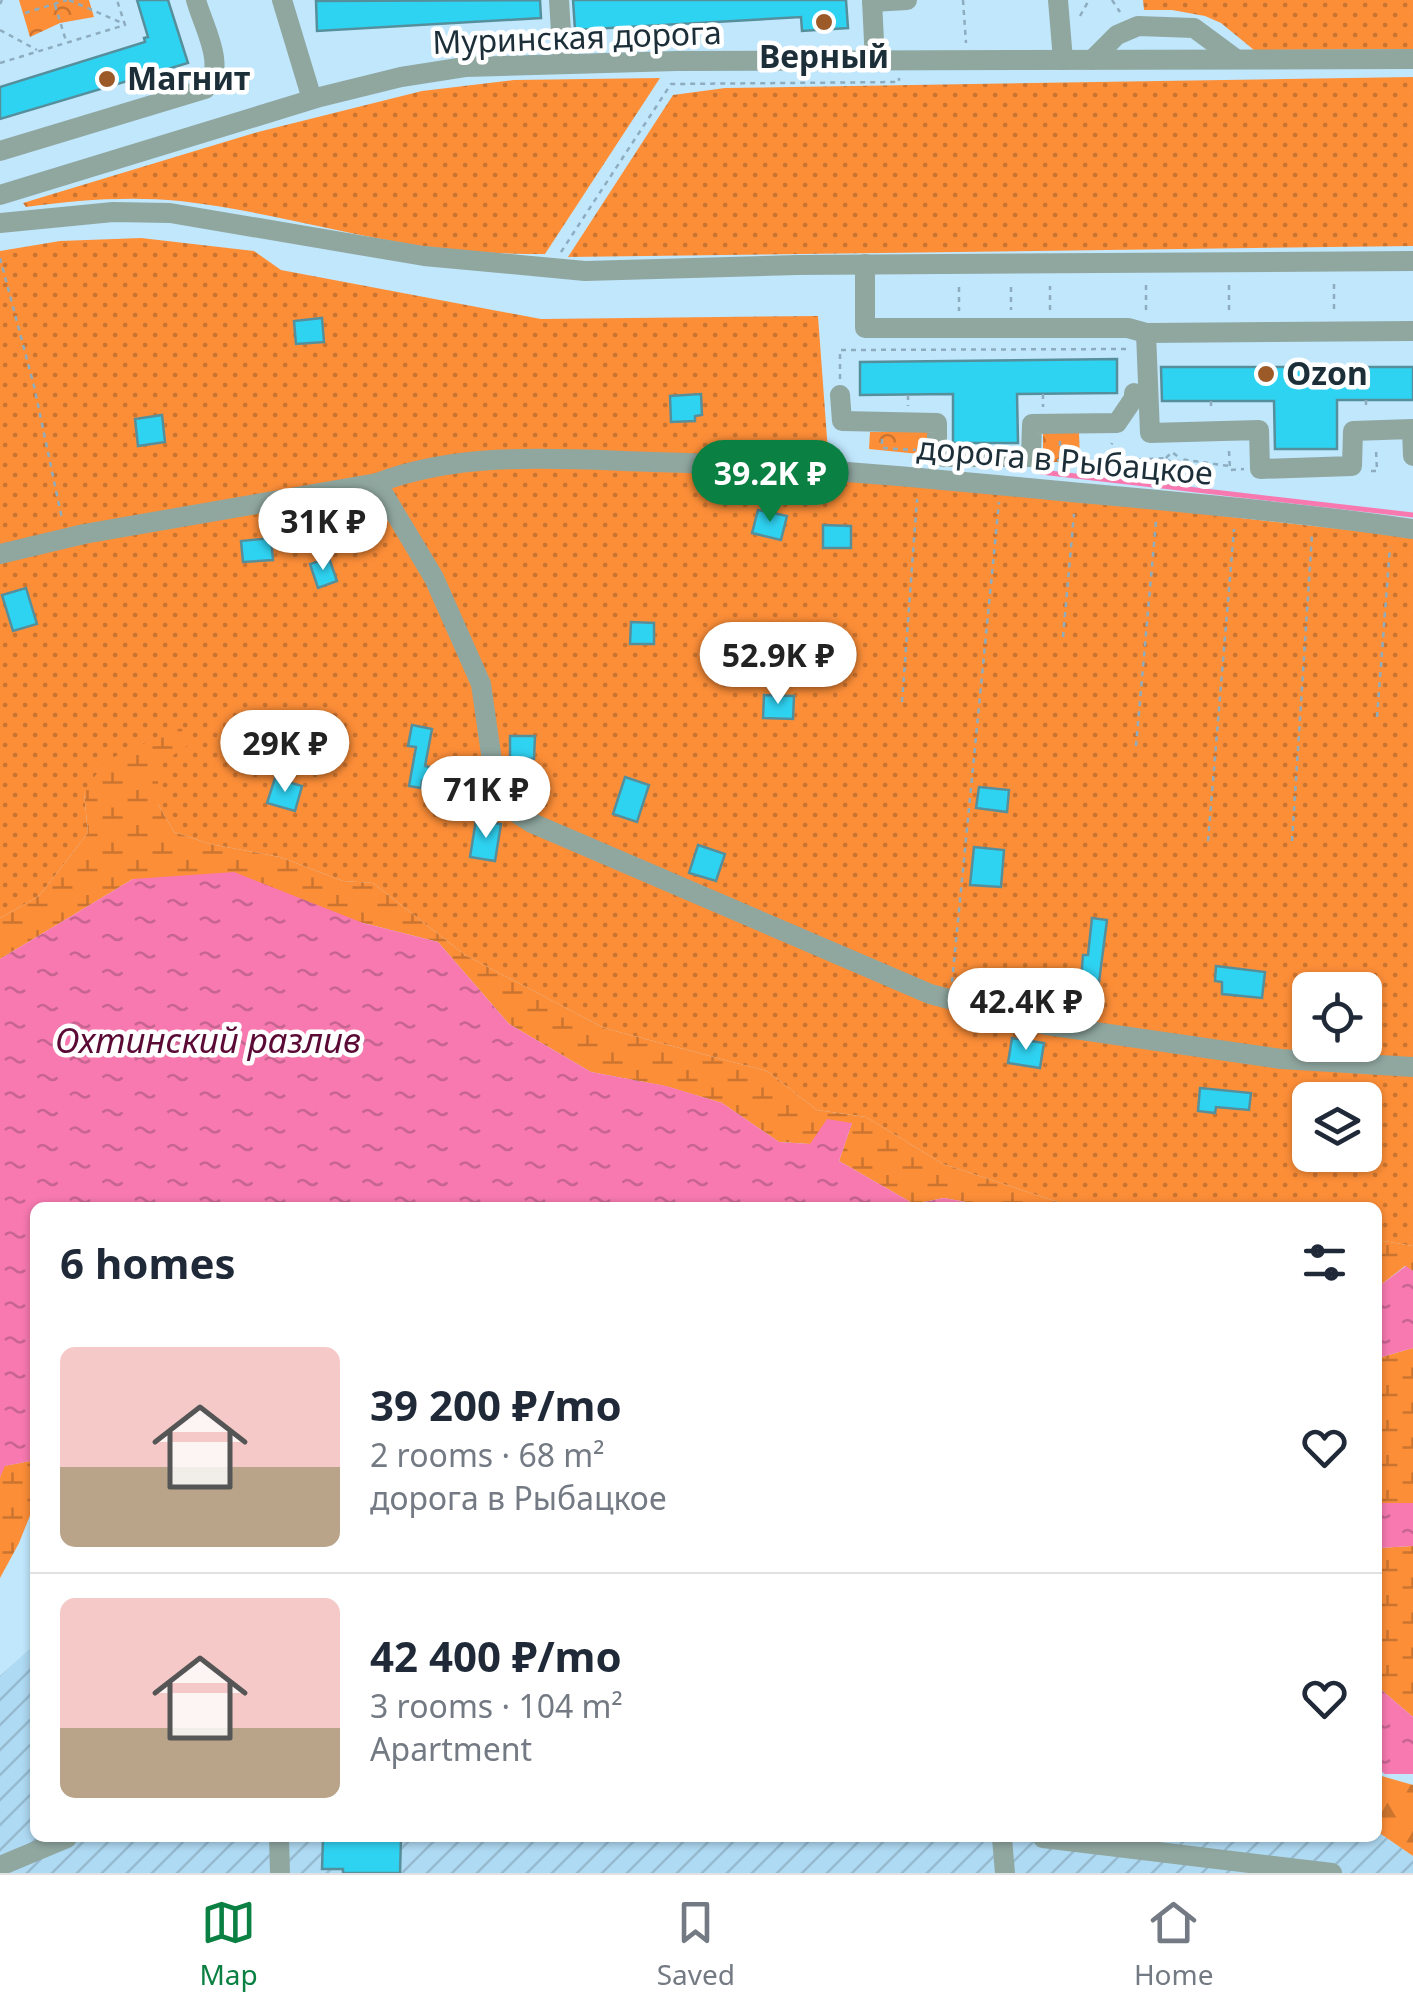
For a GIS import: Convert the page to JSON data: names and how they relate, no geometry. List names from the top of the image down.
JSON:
{
  "streets": {
    "street": ["Муринская дорога", "дорога в Рыбацкое"]
  },
  "water": ["Охтинский разлив"],
  "places": ["Верный", "Магнит", "Ozon"],
  "page": {
    "price": [
      "39.2K ₽",
      "31K ₽",
      "52.9K ₽",
      "29K ₽",
      "71K ₽",
      "42.4K ₽"
    ],
    "heading": "6 homes",
    "list": [
      {
        "name": "39 200 ₽/mo",
        "note": "2 rooms · 68 m² · дорога в Рыбацкое"
      },
      {
        "name": "42 400 ₽/mo",
        "note": "3 rooms · 104 m² · Apartment"
      }
    ],
    "tabs": ["Map", "Saved", "Home"]
  }
}
